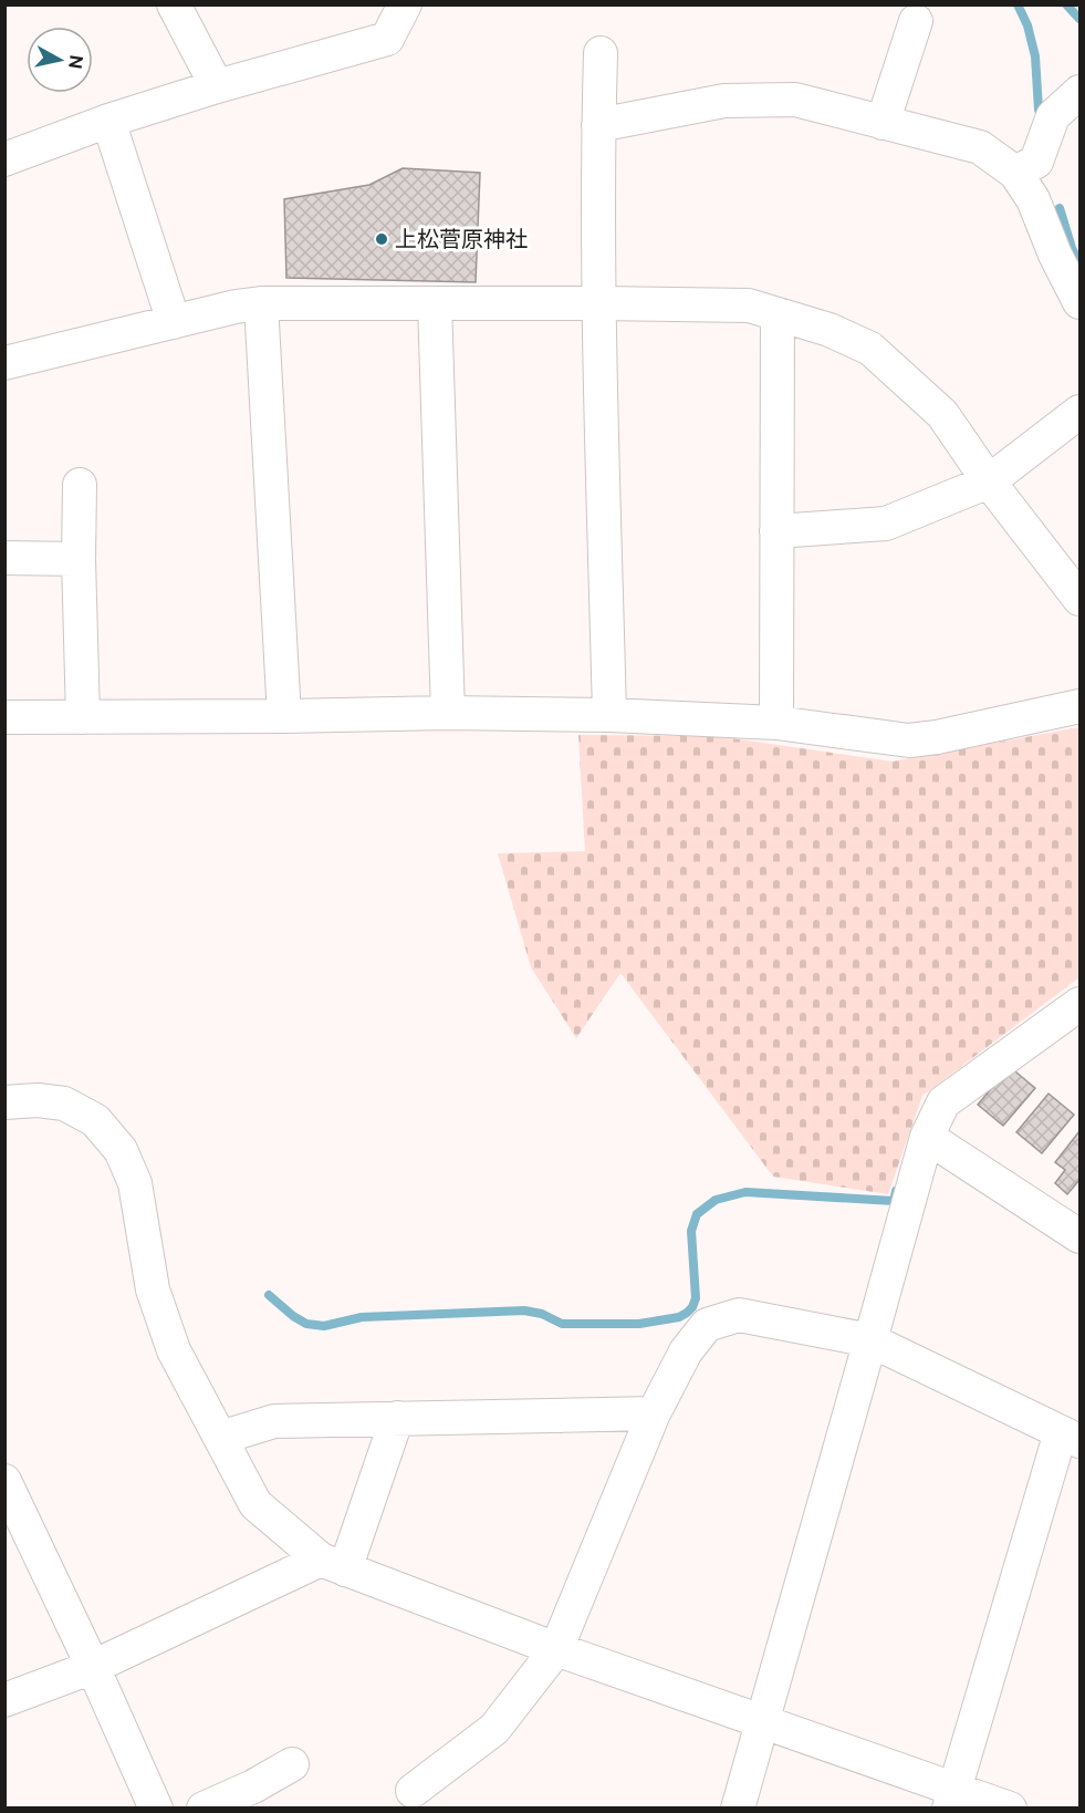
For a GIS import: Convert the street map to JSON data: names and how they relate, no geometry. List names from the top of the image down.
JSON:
{
  "places": ["上松菅原神社"],
  "north": "right"
}
